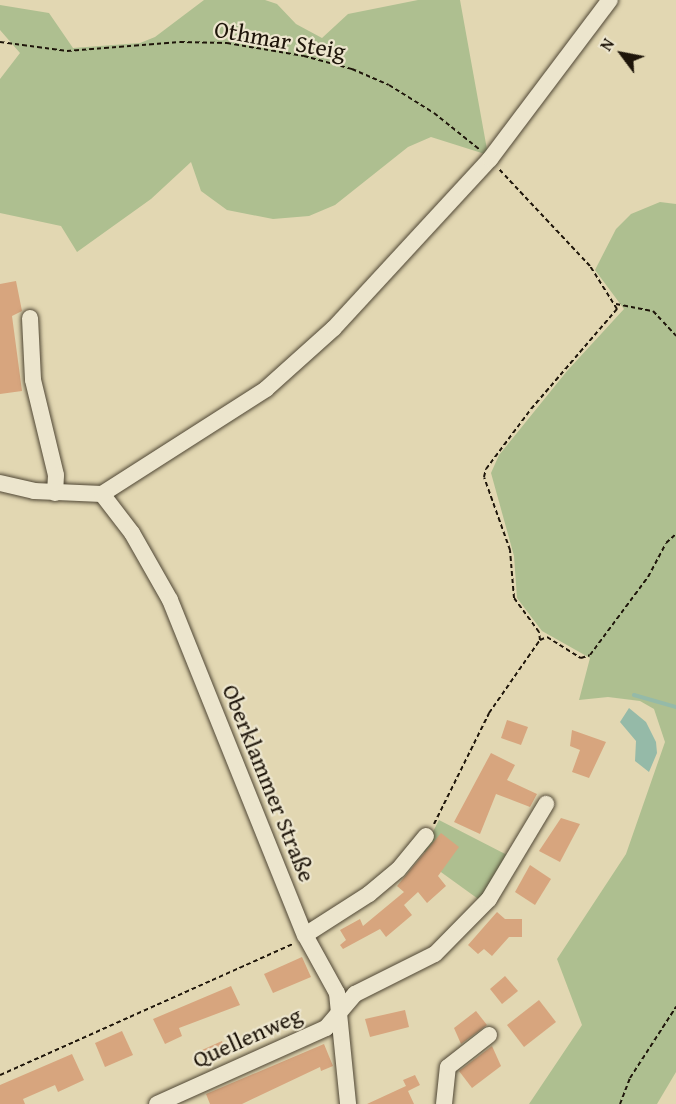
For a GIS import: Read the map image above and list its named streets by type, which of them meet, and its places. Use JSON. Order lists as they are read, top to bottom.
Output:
{
  "streets": {
    "street": ["Oberklammer Straße", "Quellenweg"],
    "path": ["Othmar Steig"]
  },
  "crossings": [
    ["Oberklammer Straße", "Quellenweg"]
  ],
  "north": "top left"
}
